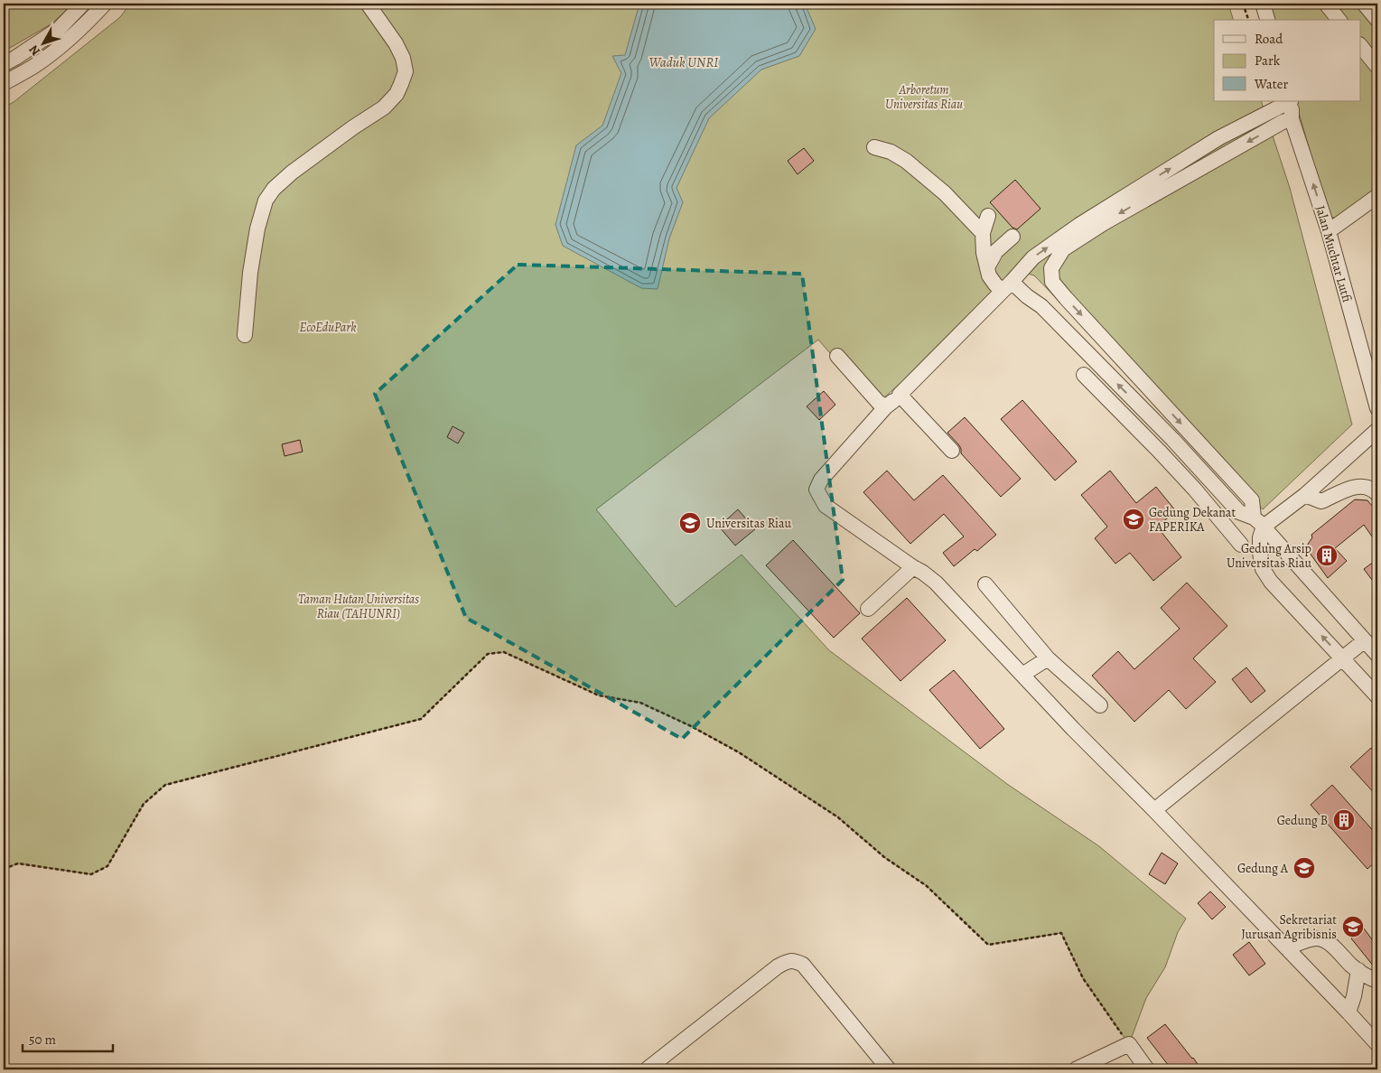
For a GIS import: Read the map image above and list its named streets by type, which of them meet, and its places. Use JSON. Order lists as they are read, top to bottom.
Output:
{
  "streets": {
    "street": ["Jalan Muchtar Lutfi"]
  },
  "one_way": ["Jalan Muchtar Lutfi"],
  "water": ["Waduk UNRI"],
  "parks": ["Arboretum Universitas Riau", "EcoEduPark", "Taman Hutan Universitas Riau (TAHUNRI)"],
  "places": {
    "school or university": [
      "Gedung Dekanat FAPERIKA",
      "Universitas Riau",
      "Gedung A",
      "Sekretariat Jurusan Agribisnis"
    ],
    "building": ["Gedung Arsip Universitas Riau", "Gedung B"]
  },
  "legend": ["Road", "Park", "Water"],
  "scale_bar": "50 m",
  "north": "bottom left"
}
